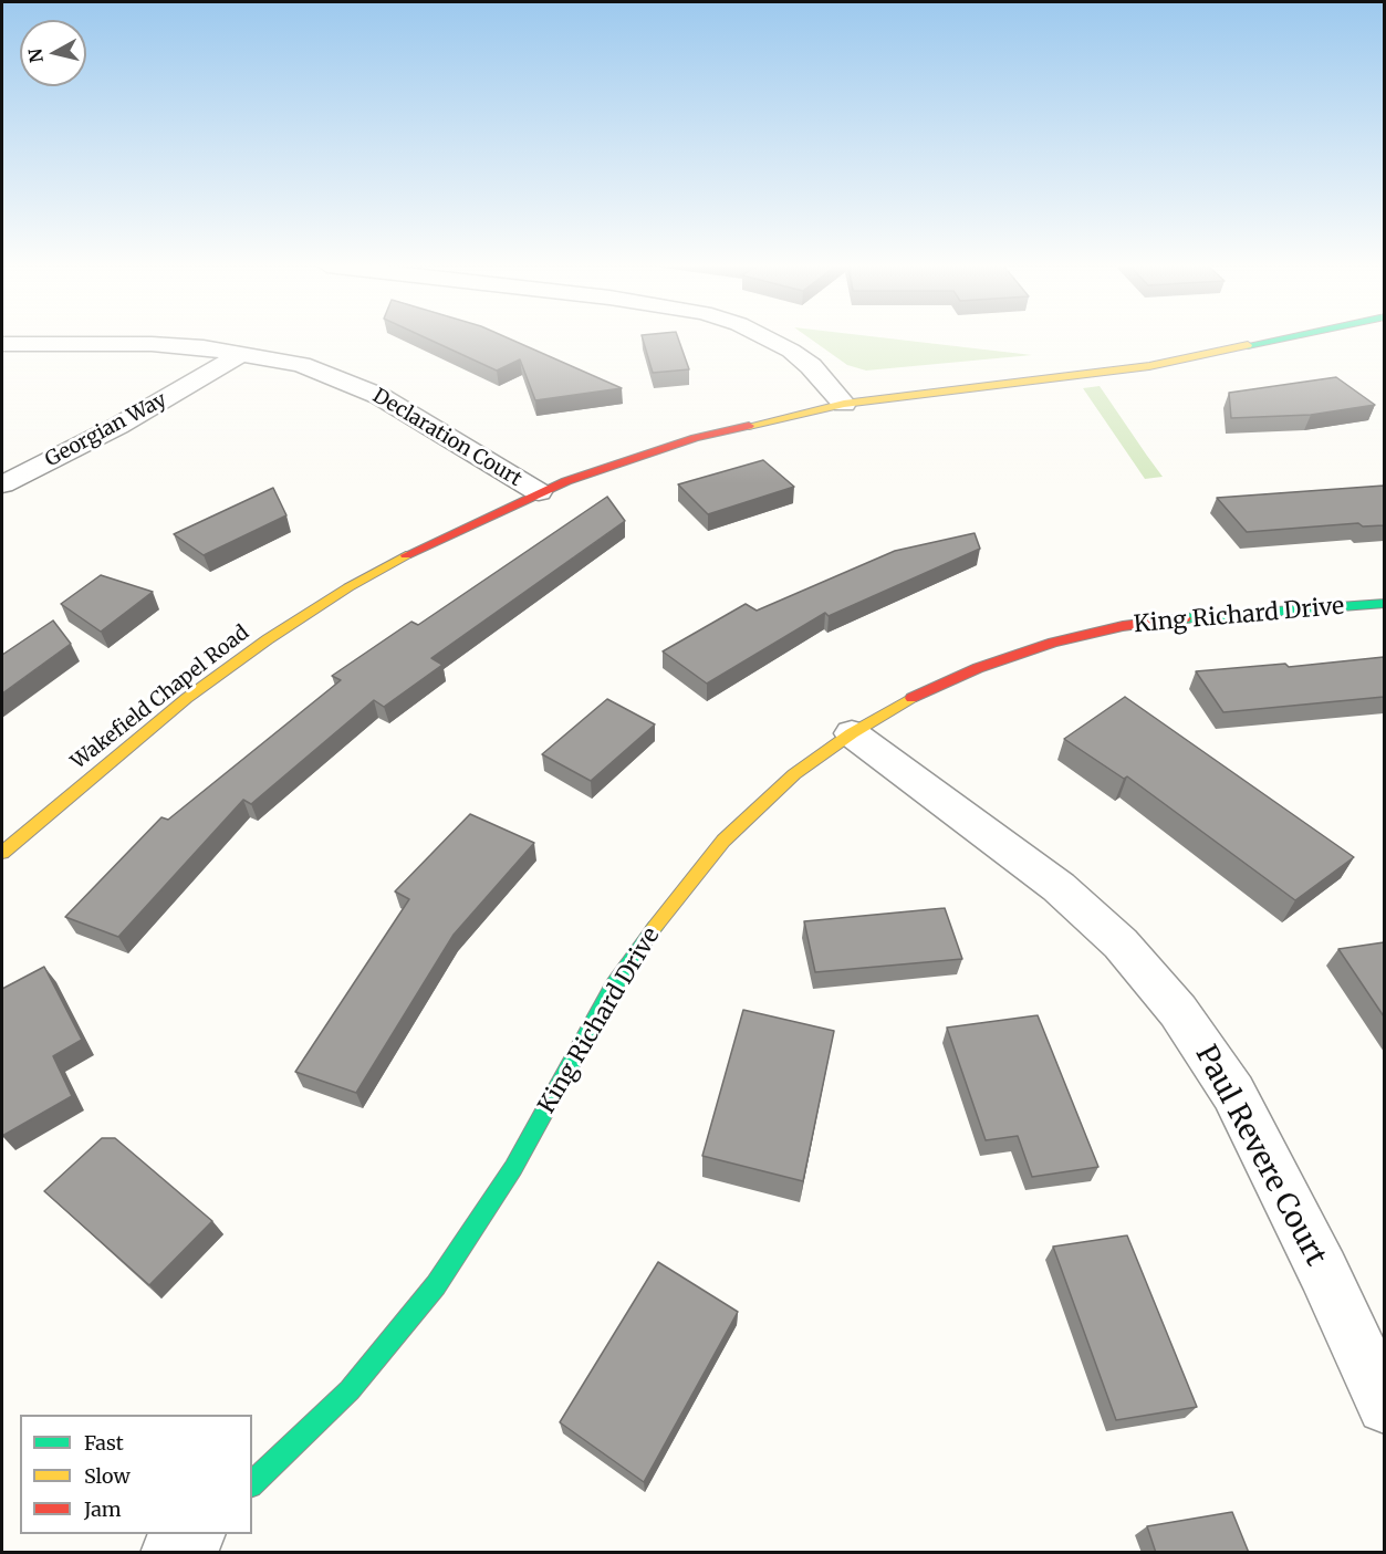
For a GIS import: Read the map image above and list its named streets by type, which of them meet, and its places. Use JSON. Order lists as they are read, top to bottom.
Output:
{
  "streets": {
    "main road": ["King Richard Drive", "Wakefield Chapel Road"],
    "street": ["Georgian Way", "Declaration Court", "Paul Revere Court"]
  },
  "crossings": [
    ["Georgian Way", "Declaration Court"],
    ["Declaration Court", "Wakefield Chapel Road"],
    ["King Richard Drive", "Paul Revere Court"]
  ],
  "legend": ["Fast", "Slow", "Jam"],
  "north": "left"
}
